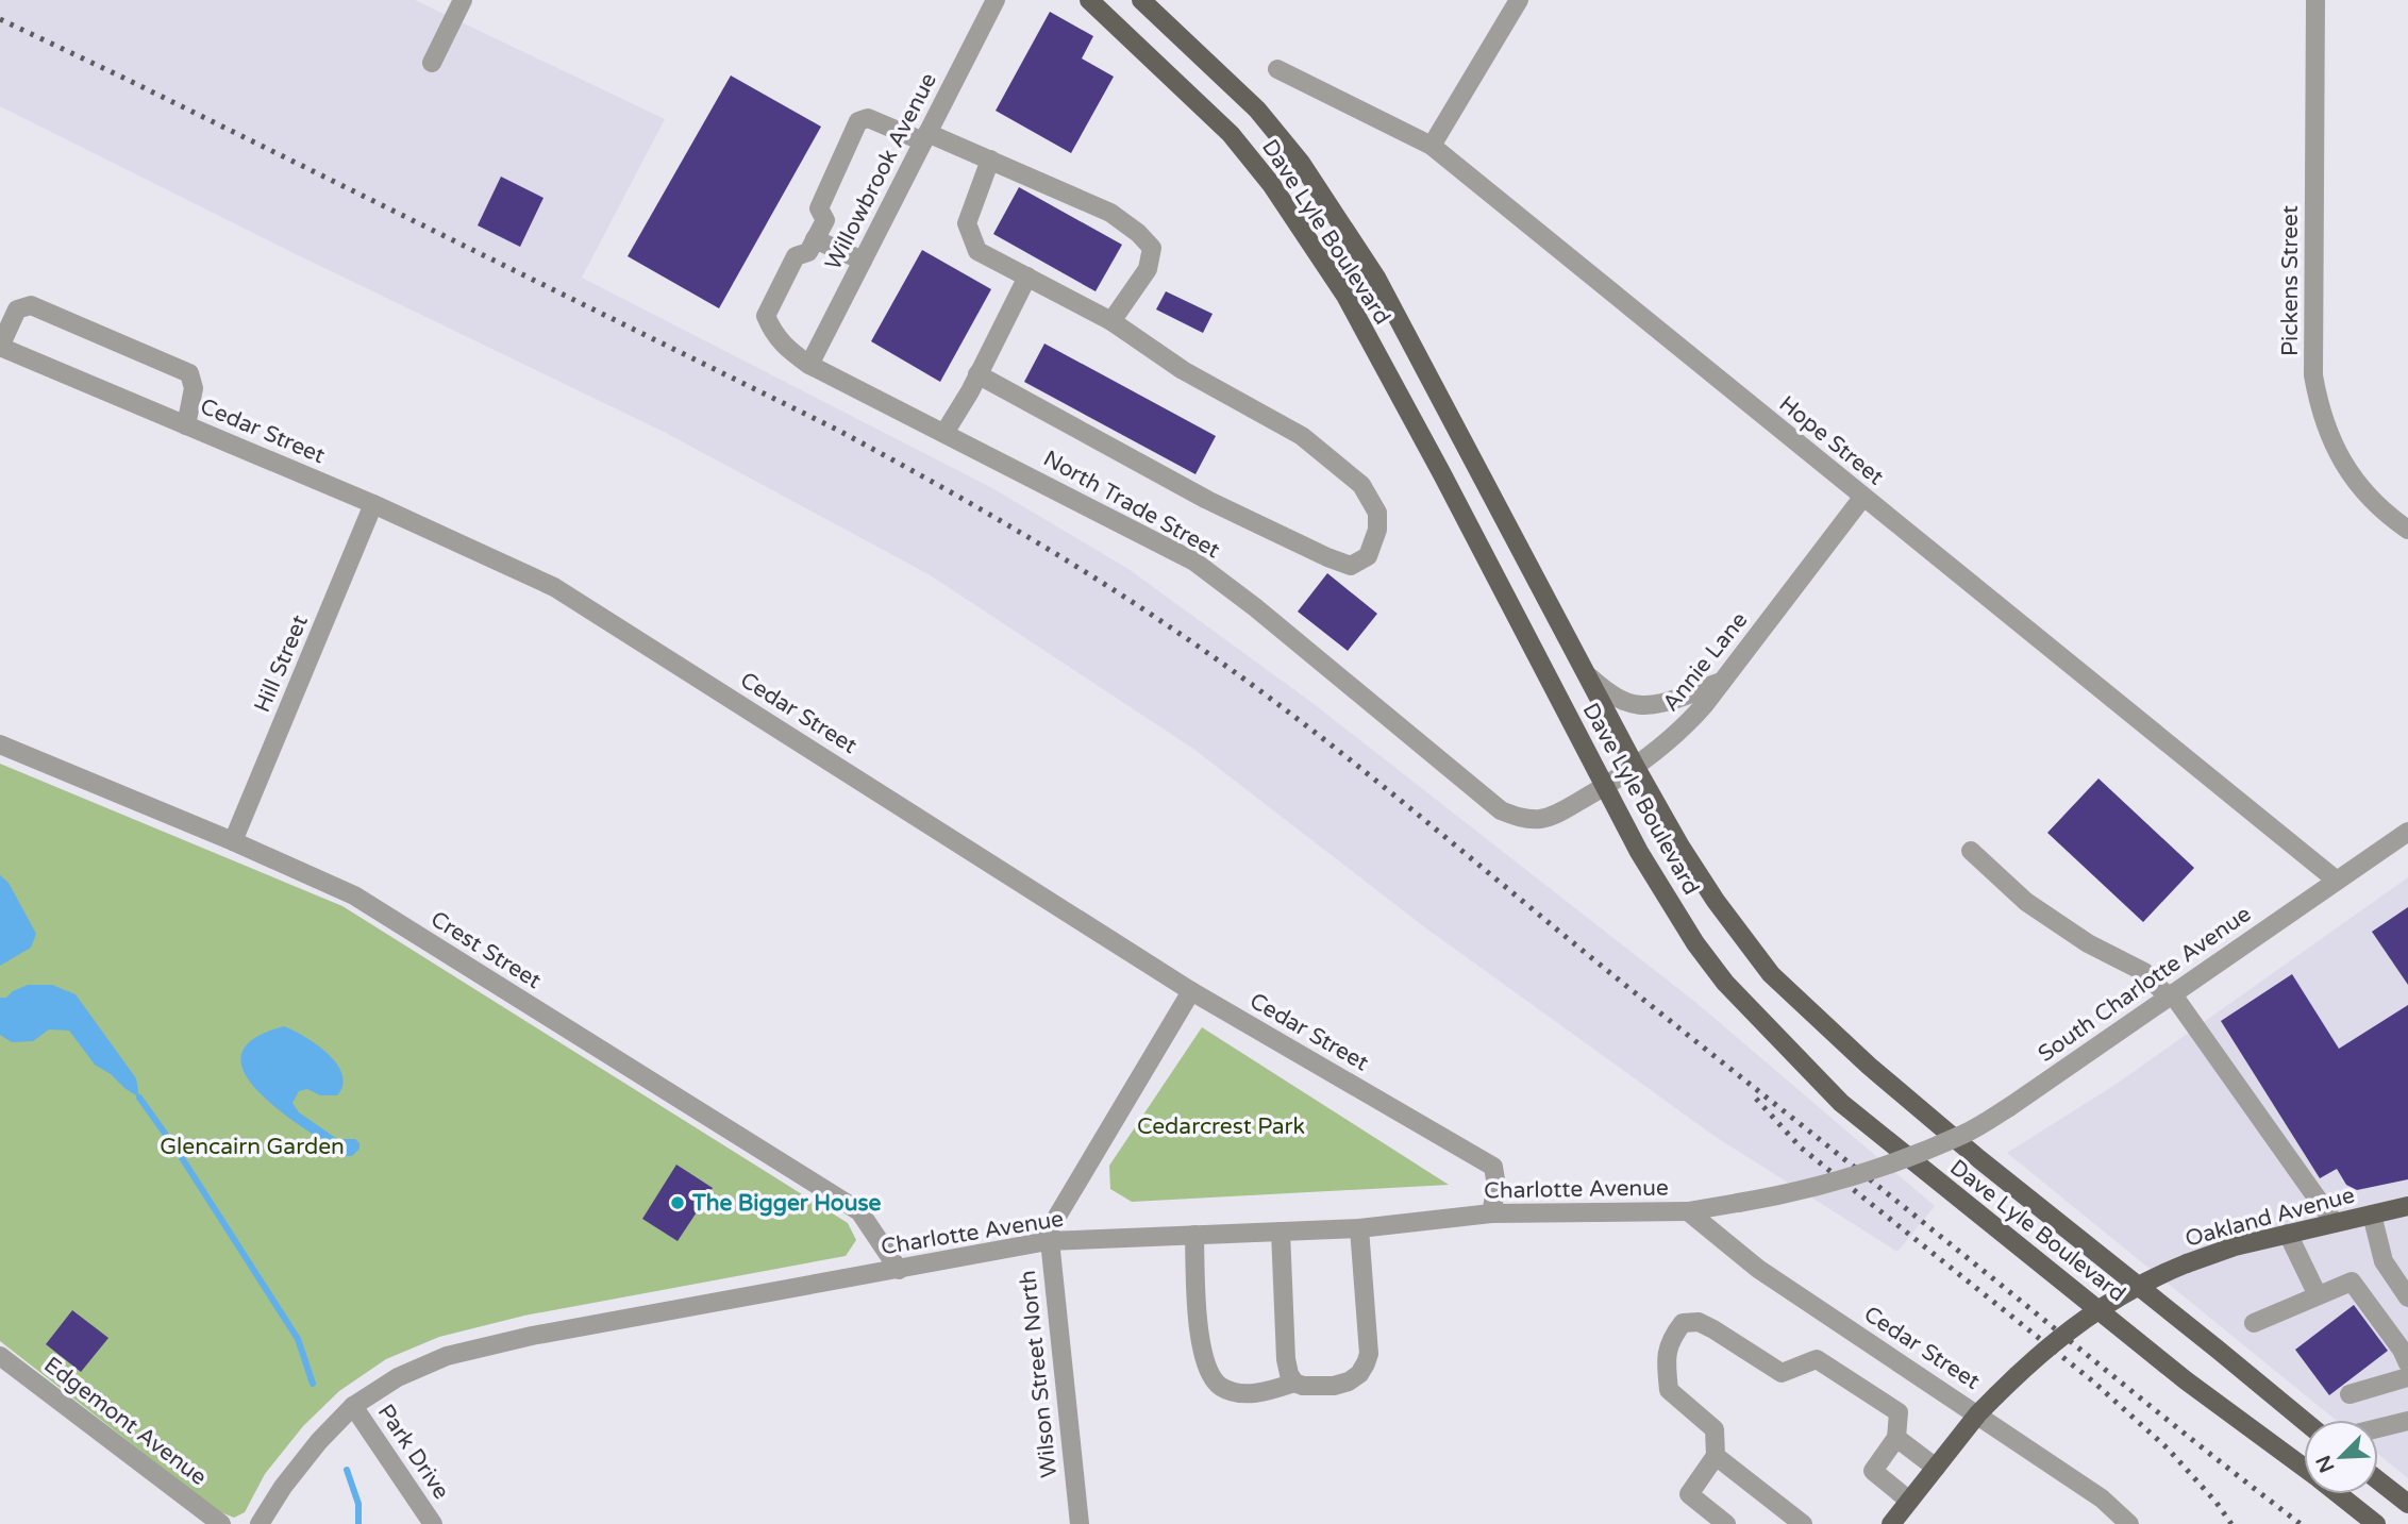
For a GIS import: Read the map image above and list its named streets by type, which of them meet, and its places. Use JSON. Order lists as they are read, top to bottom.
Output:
{
  "streets": {
    "main road": ["Dave Lyle Boulevard", "Oakland Avenue"],
    "street": [
      "Willowbrook Avenue",
      "Pickens Street",
      "Cedar Street",
      "Hope Street",
      "North Trade Street",
      "Annie Lane",
      "Hill Street",
      "Crest Street",
      "South Charlotte Avenue",
      "Charlotte Avenue",
      "Wilson Street North",
      "Edgemont Avenue",
      "Park Drive"
    ]
  },
  "crossings": [
    ["Willowbrook Avenue", "North Trade Street"],
    ["Dave Lyle Boulevard", "Annie Lane"],
    ["Cedar Street", "Hill Street"],
    ["Cedar Street", "Charlotte Avenue"],
    ["Cedar Street", "Oakland Avenue"],
    ["Cedar Street", "Wilson Street North"],
    ["Hope Street", "Annie Lane"],
    ["Hope Street", "South Charlotte Avenue"],
    ["North Trade Street", "Annie Lane"],
    ["Hill Street", "Crest Street"],
    ["Crest Street", "Charlotte Avenue"],
    ["South Charlotte Avenue", "Charlotte Avenue"],
    ["Charlotte Avenue", "Wilson Street North"],
    ["Charlotte Avenue", "Park Drive"]
  ],
  "parks": ["Cedarcrest Park", "Glencairn Garden"],
  "places": ["The Bigger House"],
  "north": "bottom left"
}
